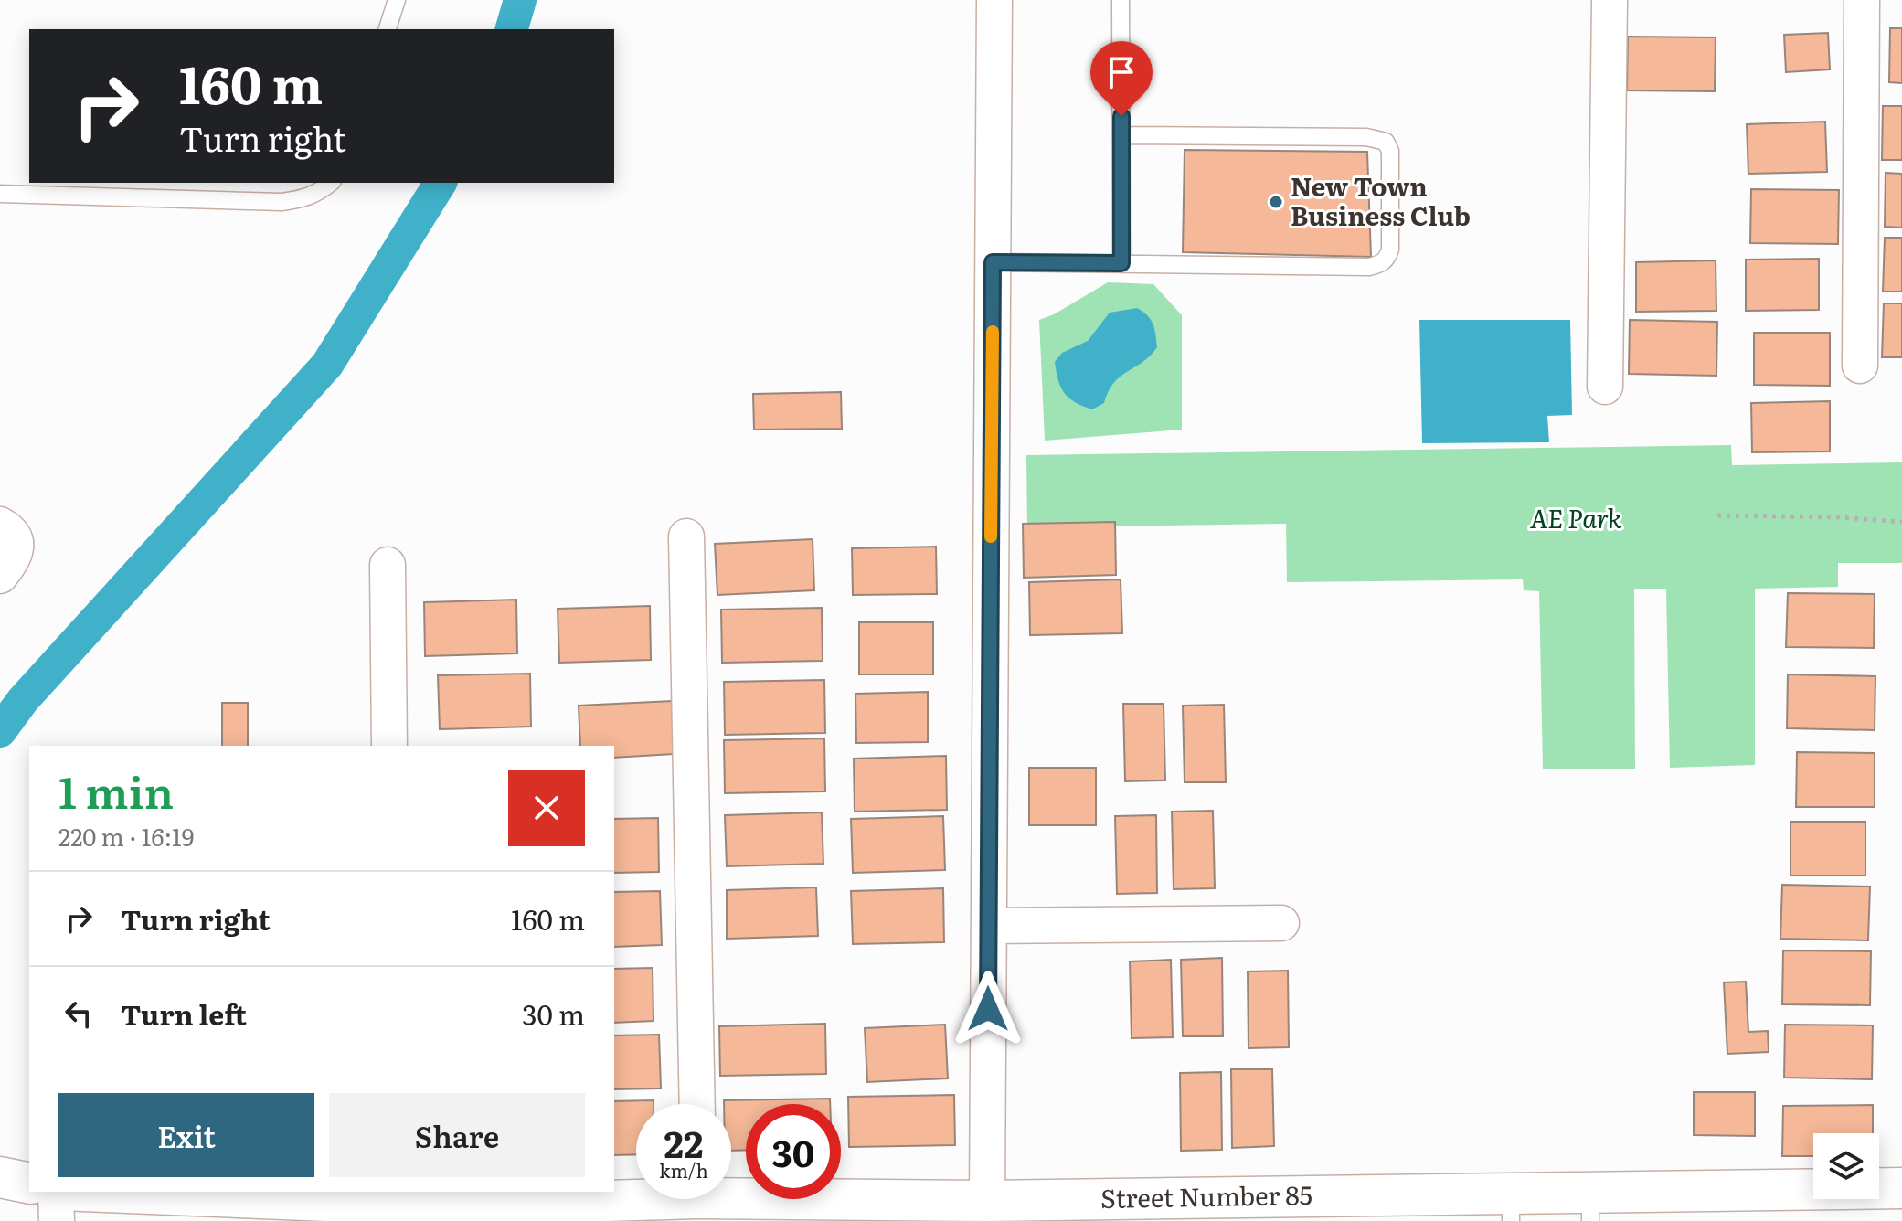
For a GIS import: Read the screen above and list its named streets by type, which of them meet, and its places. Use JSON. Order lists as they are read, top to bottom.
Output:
{
  "streets": {
    "street": ["Street Number 85"]
  },
  "parks": ["AE Park"],
  "places": ["New Town Business Club"],
  "page": {
    "turn": ["160 m", "Turn right"],
    "heading": ["1 min", "220 m · 16:19"],
    "list": [
      {
        "name": "Turn right",
        "value": "160 m"
      },
      {
        "name": "Turn left",
        "value": "30 m"
      }
    ],
    "buttons": ["Exit", "Share"],
    "speed": "22 km/h",
    "limit": "30"
  }
}
